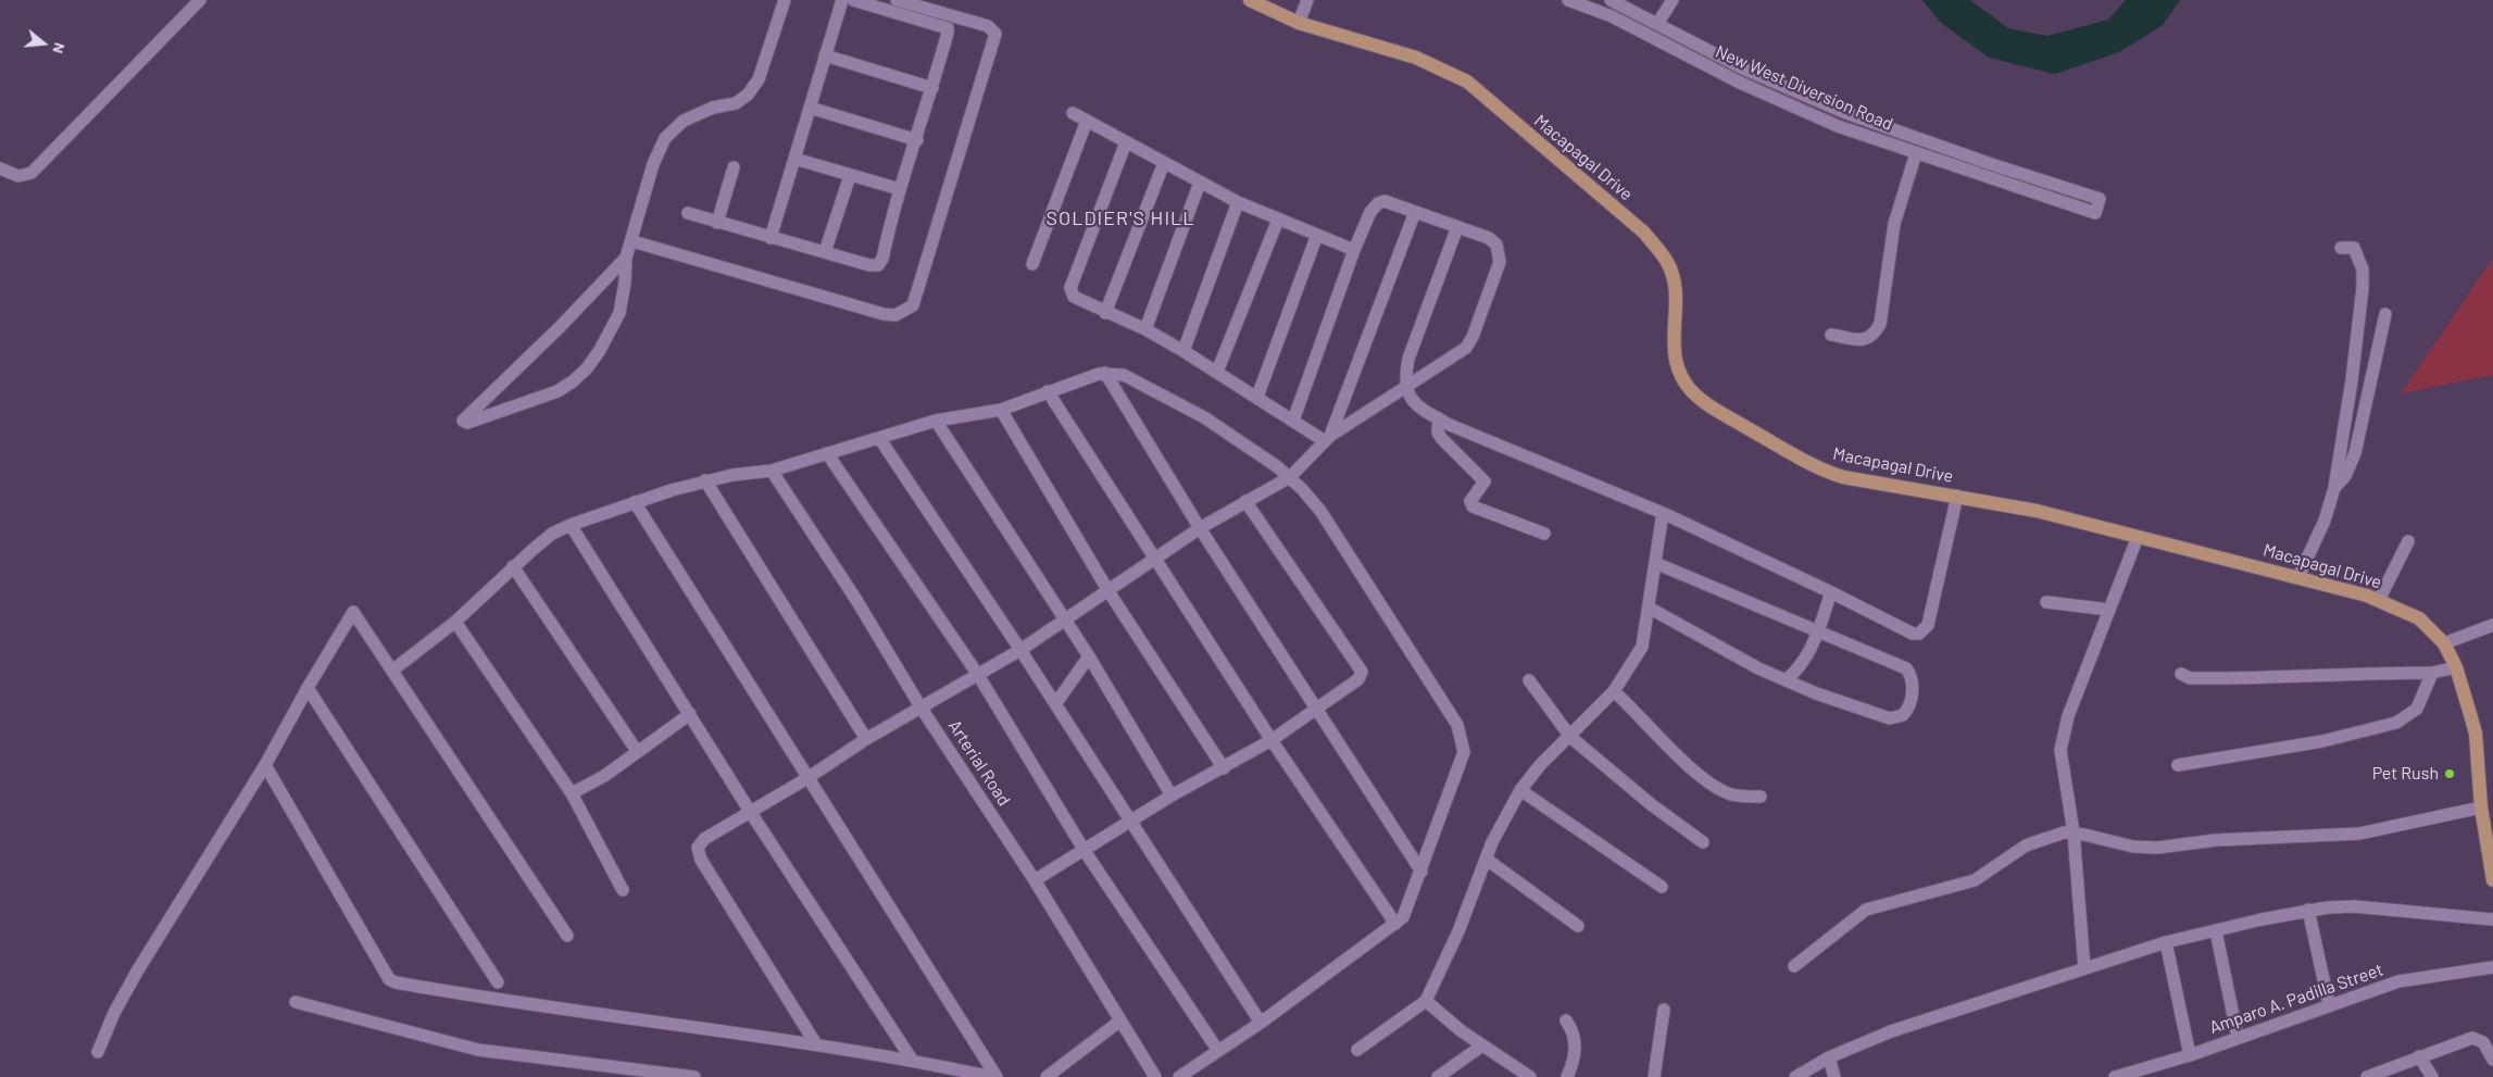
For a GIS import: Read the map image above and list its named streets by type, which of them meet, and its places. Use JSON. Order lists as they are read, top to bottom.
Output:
{
  "streets": {
    "main road": ["Macapagal Drive"],
    "street": ["New West Diversion Road", "Arterial Road", "Amparo A. Padilla Street"]
  },
  "districts": ["SOLDIER'S HILL"],
  "places": ["Pet Rush"],
  "north": "right"
}
